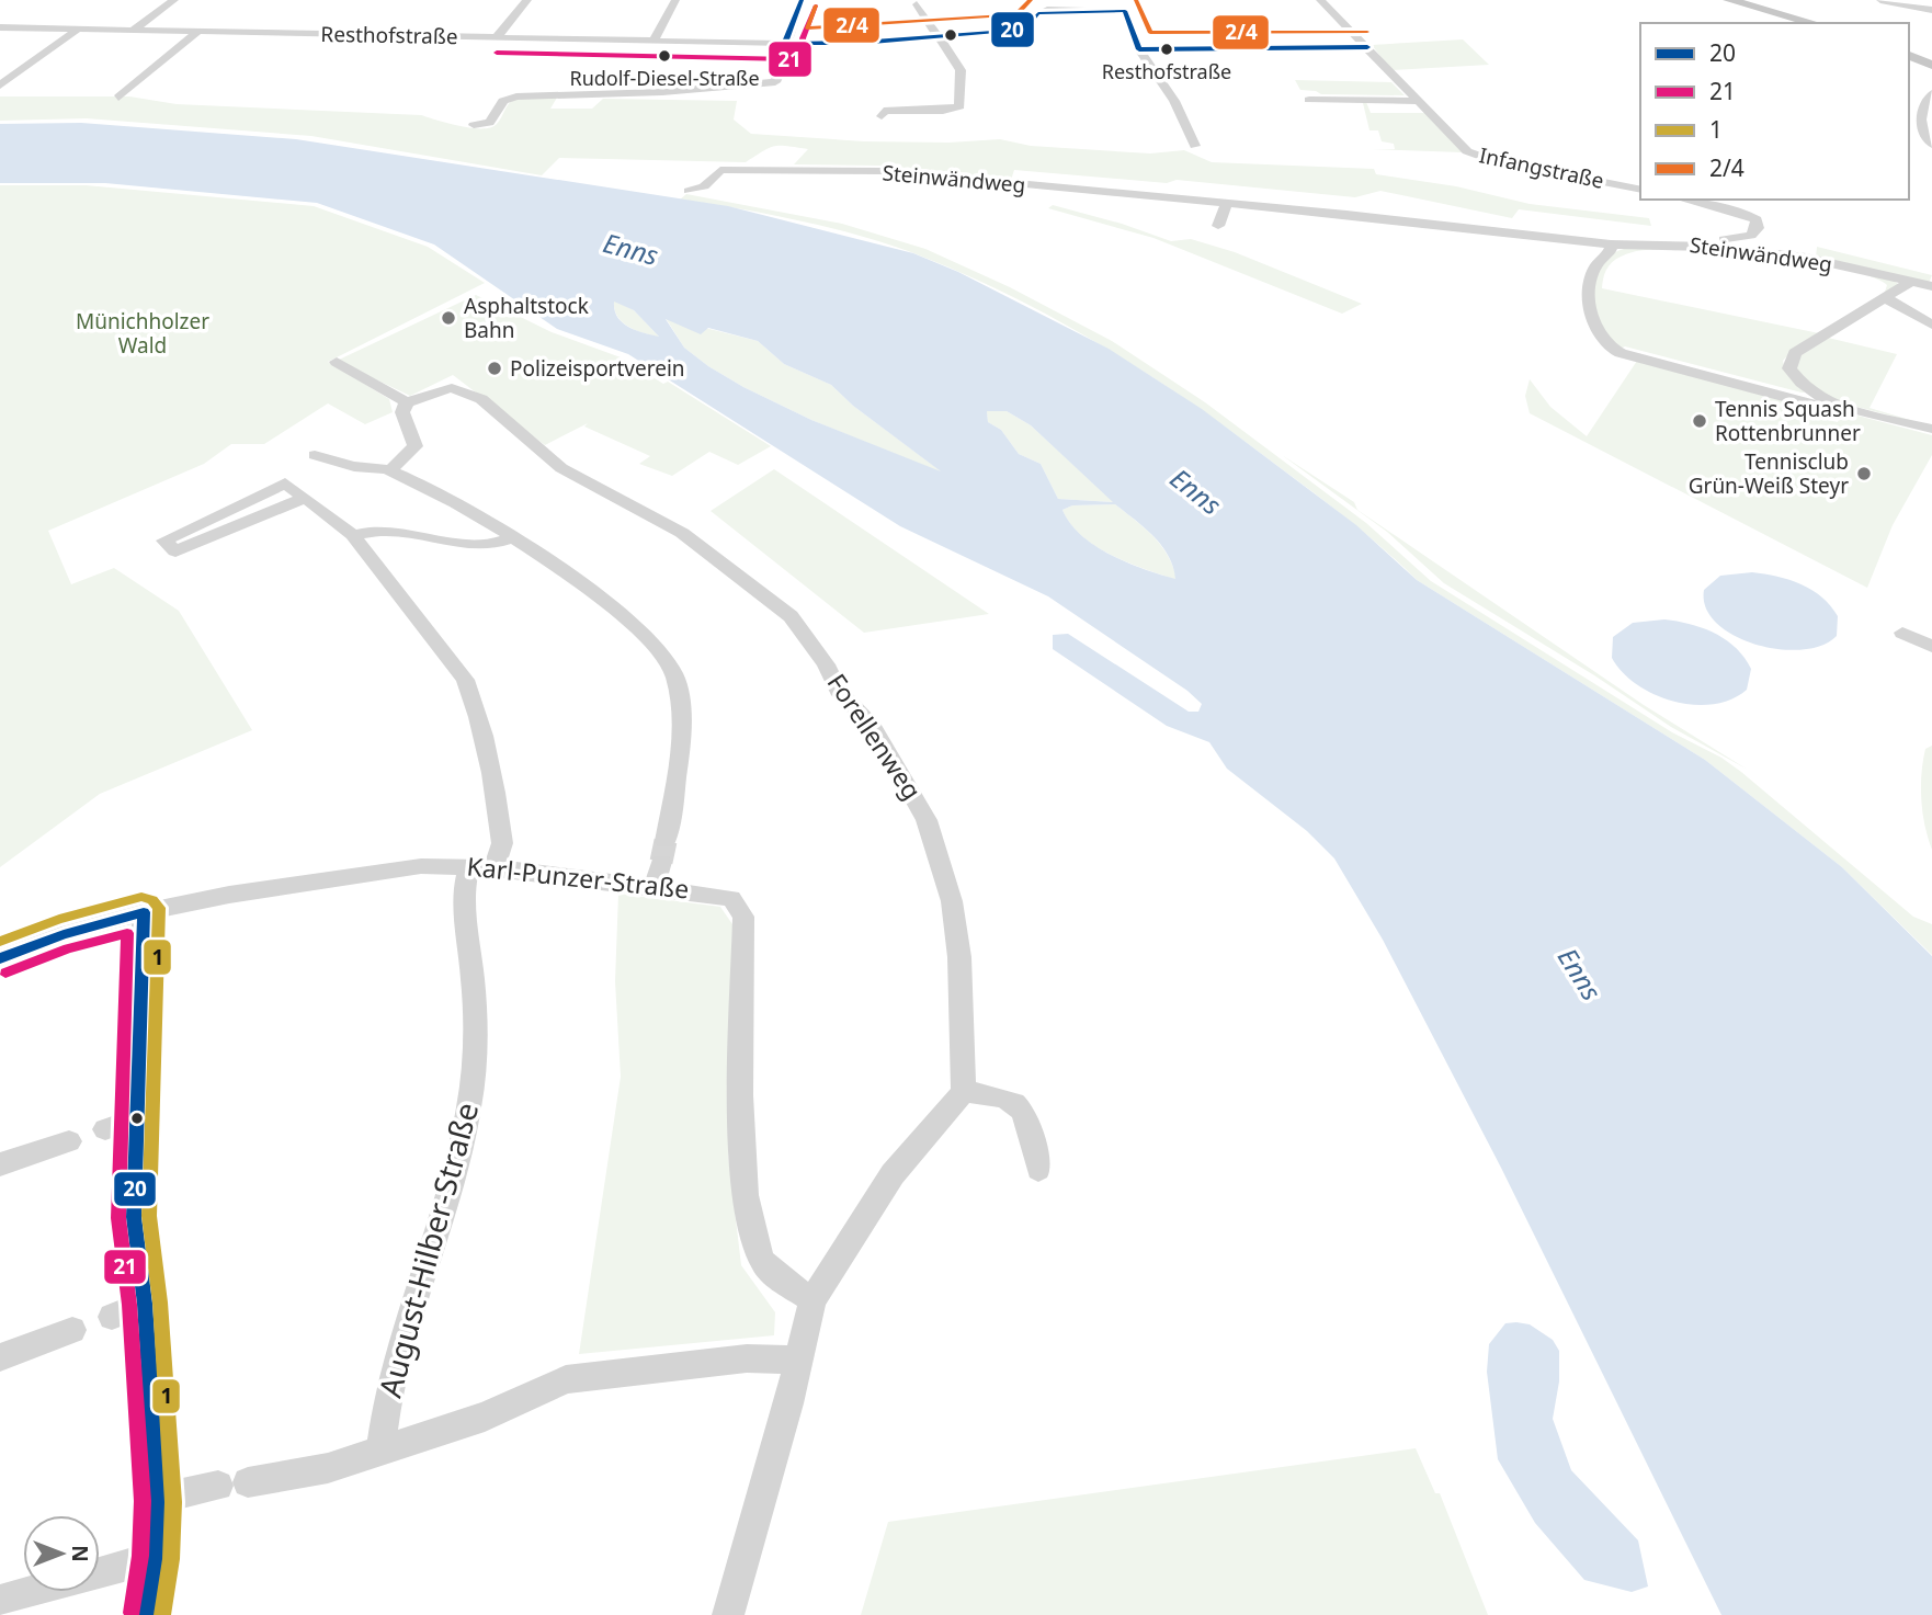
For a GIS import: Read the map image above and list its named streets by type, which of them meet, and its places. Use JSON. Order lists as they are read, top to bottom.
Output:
{
  "streets": {
    "street": [
      "Resthofstraße",
      "Infangstraße",
      "Steinwändweg",
      "Forellenweg",
      "Karl-Punzer-Straße",
      "August-Hilber-Straße"
    ]
  },
  "crossings": [
    ["Karl-Punzer-Straße", "August-Hilber-Straße"]
  ],
  "water": ["Enns"],
  "parks": ["Münichholzer Wald"],
  "places": [
    "Resthofstraße",
    "Rudolf-Diesel-Straße",
    "Asphaltstock Bahn",
    "Polizeisportverein",
    "Tennis Squash Rottenbrunner",
    "Tennisclub Grün-Weiß Steyr"
  ],
  "lines": [
    "transit line 20",
    "transit line 2/4",
    "transit line 21",
    "transit line 1"
  ],
  "legend": [
    "20",
    "21",
    "1",
    "2/4"
  ],
  "north": "right"
}
